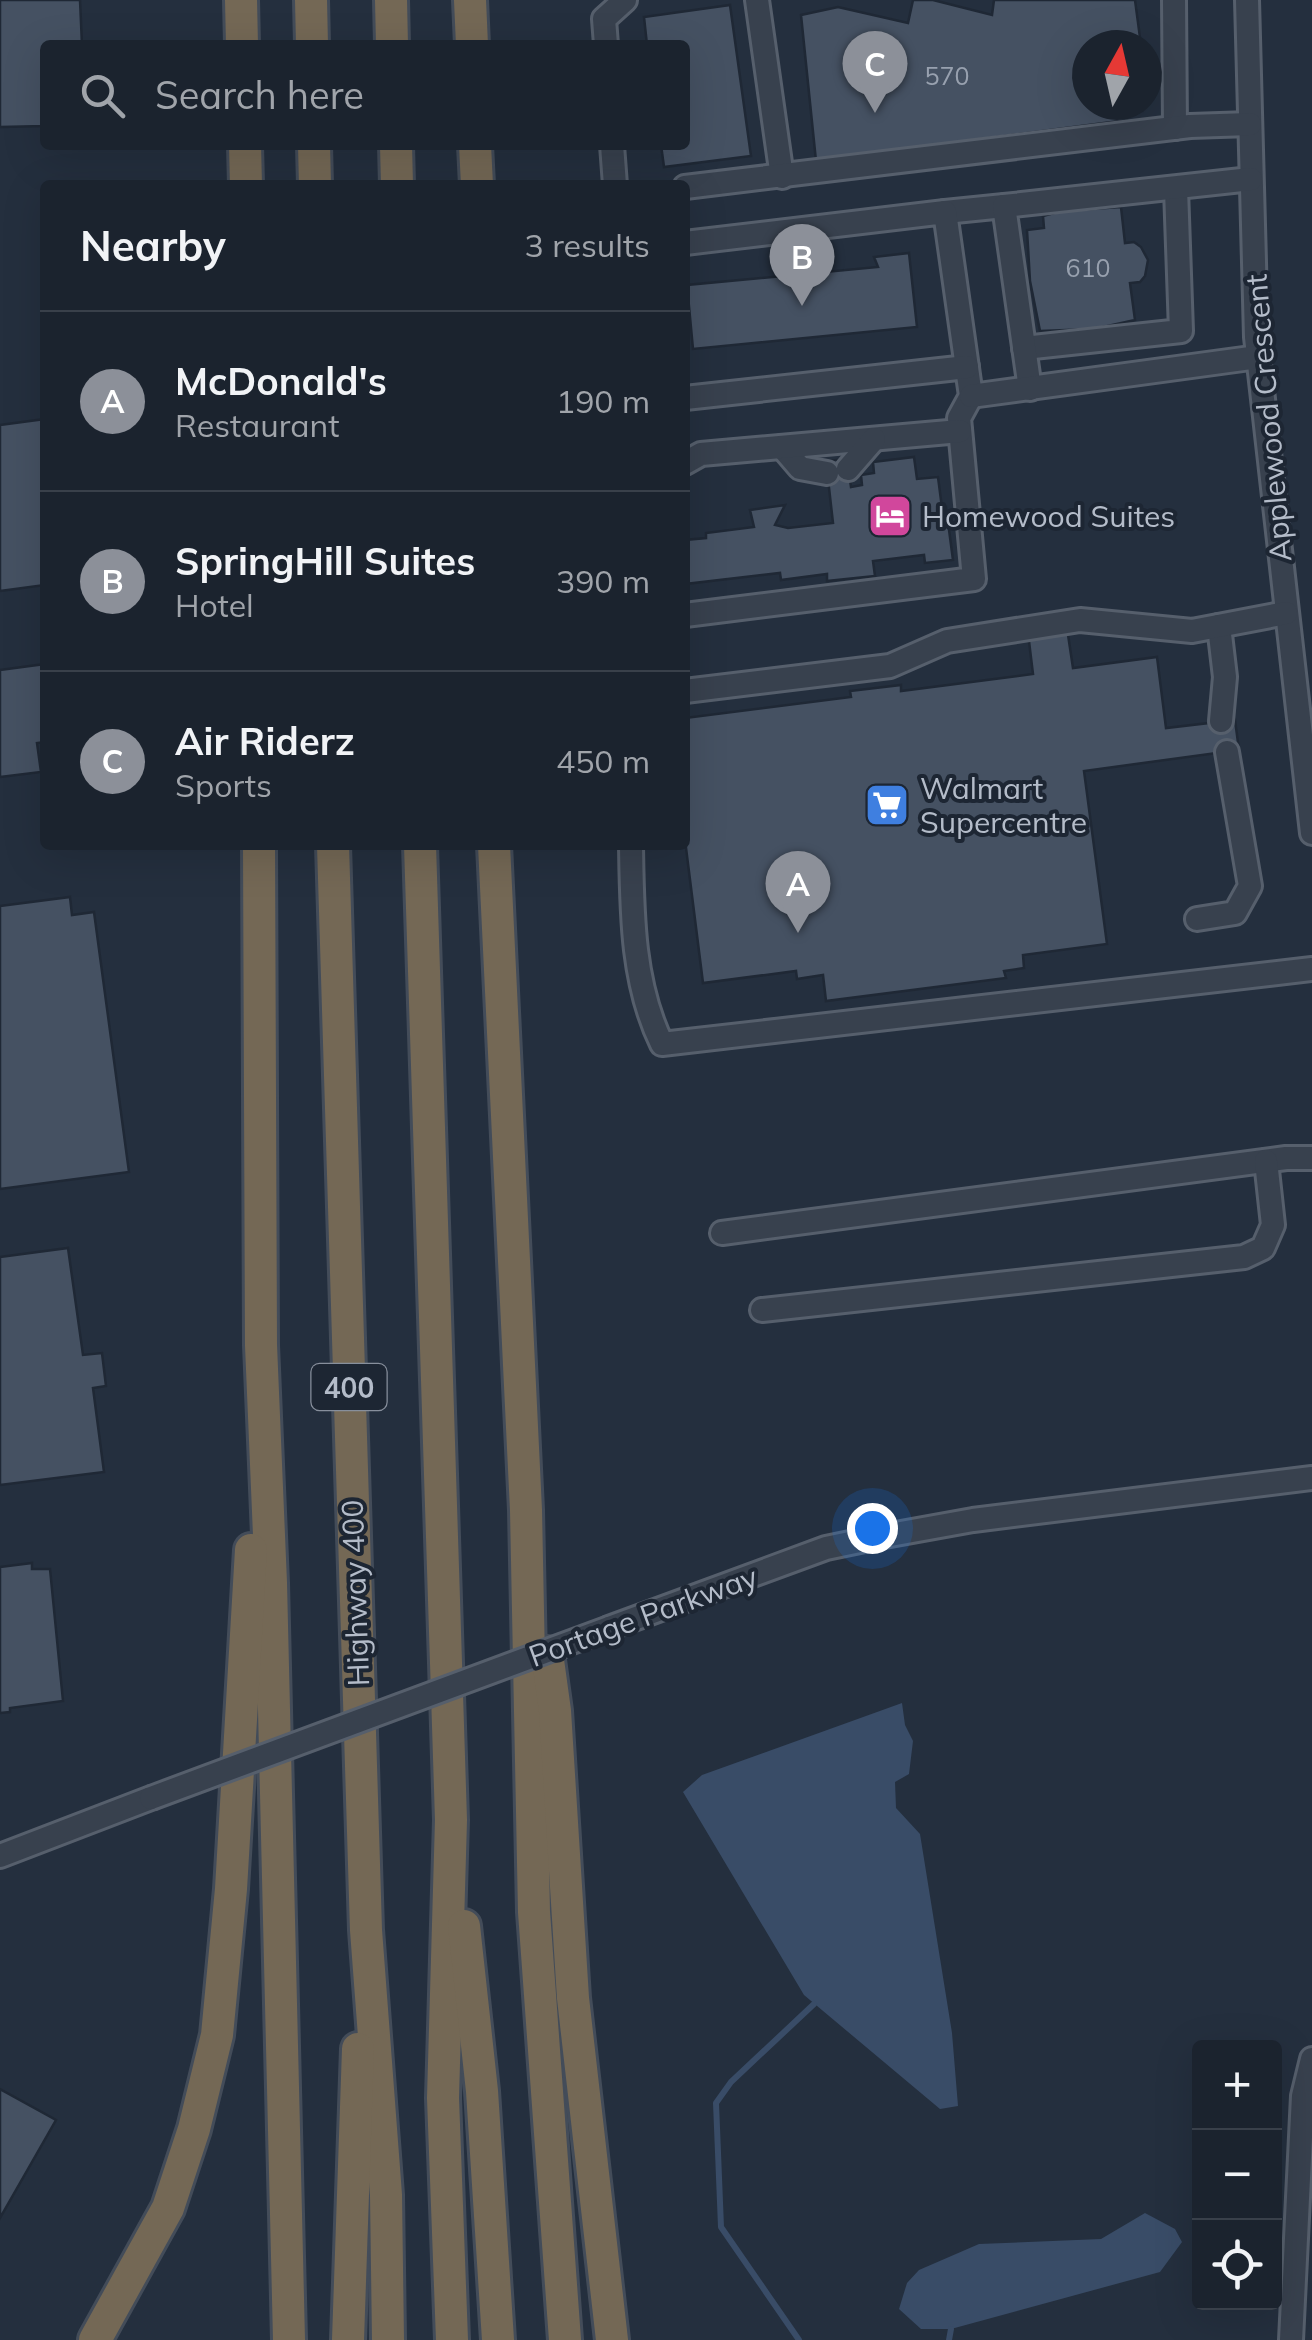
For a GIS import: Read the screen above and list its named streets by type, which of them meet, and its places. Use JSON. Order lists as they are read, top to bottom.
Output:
{
  "streets": {
    "highway": ["400", "Highway 400"],
    "street": ["Applewood Crescent", "Portage Parkway"]
  },
  "places": {
    "hotel": ["Homewood Suites"],
    "supermarket": ["Walmart Supercentre"]
  },
  "house_numbers": ["570", "610"],
  "north": "top",
  "page": {
    "pins": ["C", "B", "A"],
    "search": "Search here",
    "heading": ["Nearby", "3 results"],
    "list": [
      {
        "mark": "A",
        "name": "McDonald's",
        "note": "Restaurant",
        "value": "190 m"
      },
      {
        "mark": "B",
        "name": "SpringHill Suites",
        "note": "Hotel",
        "value": "390 m"
      },
      {
        "mark": "C",
        "name": "Air Riderz",
        "note": "Sports",
        "value": "450 m"
      }
    ],
    "map_buttons": ["+", "−"]
  }
}
